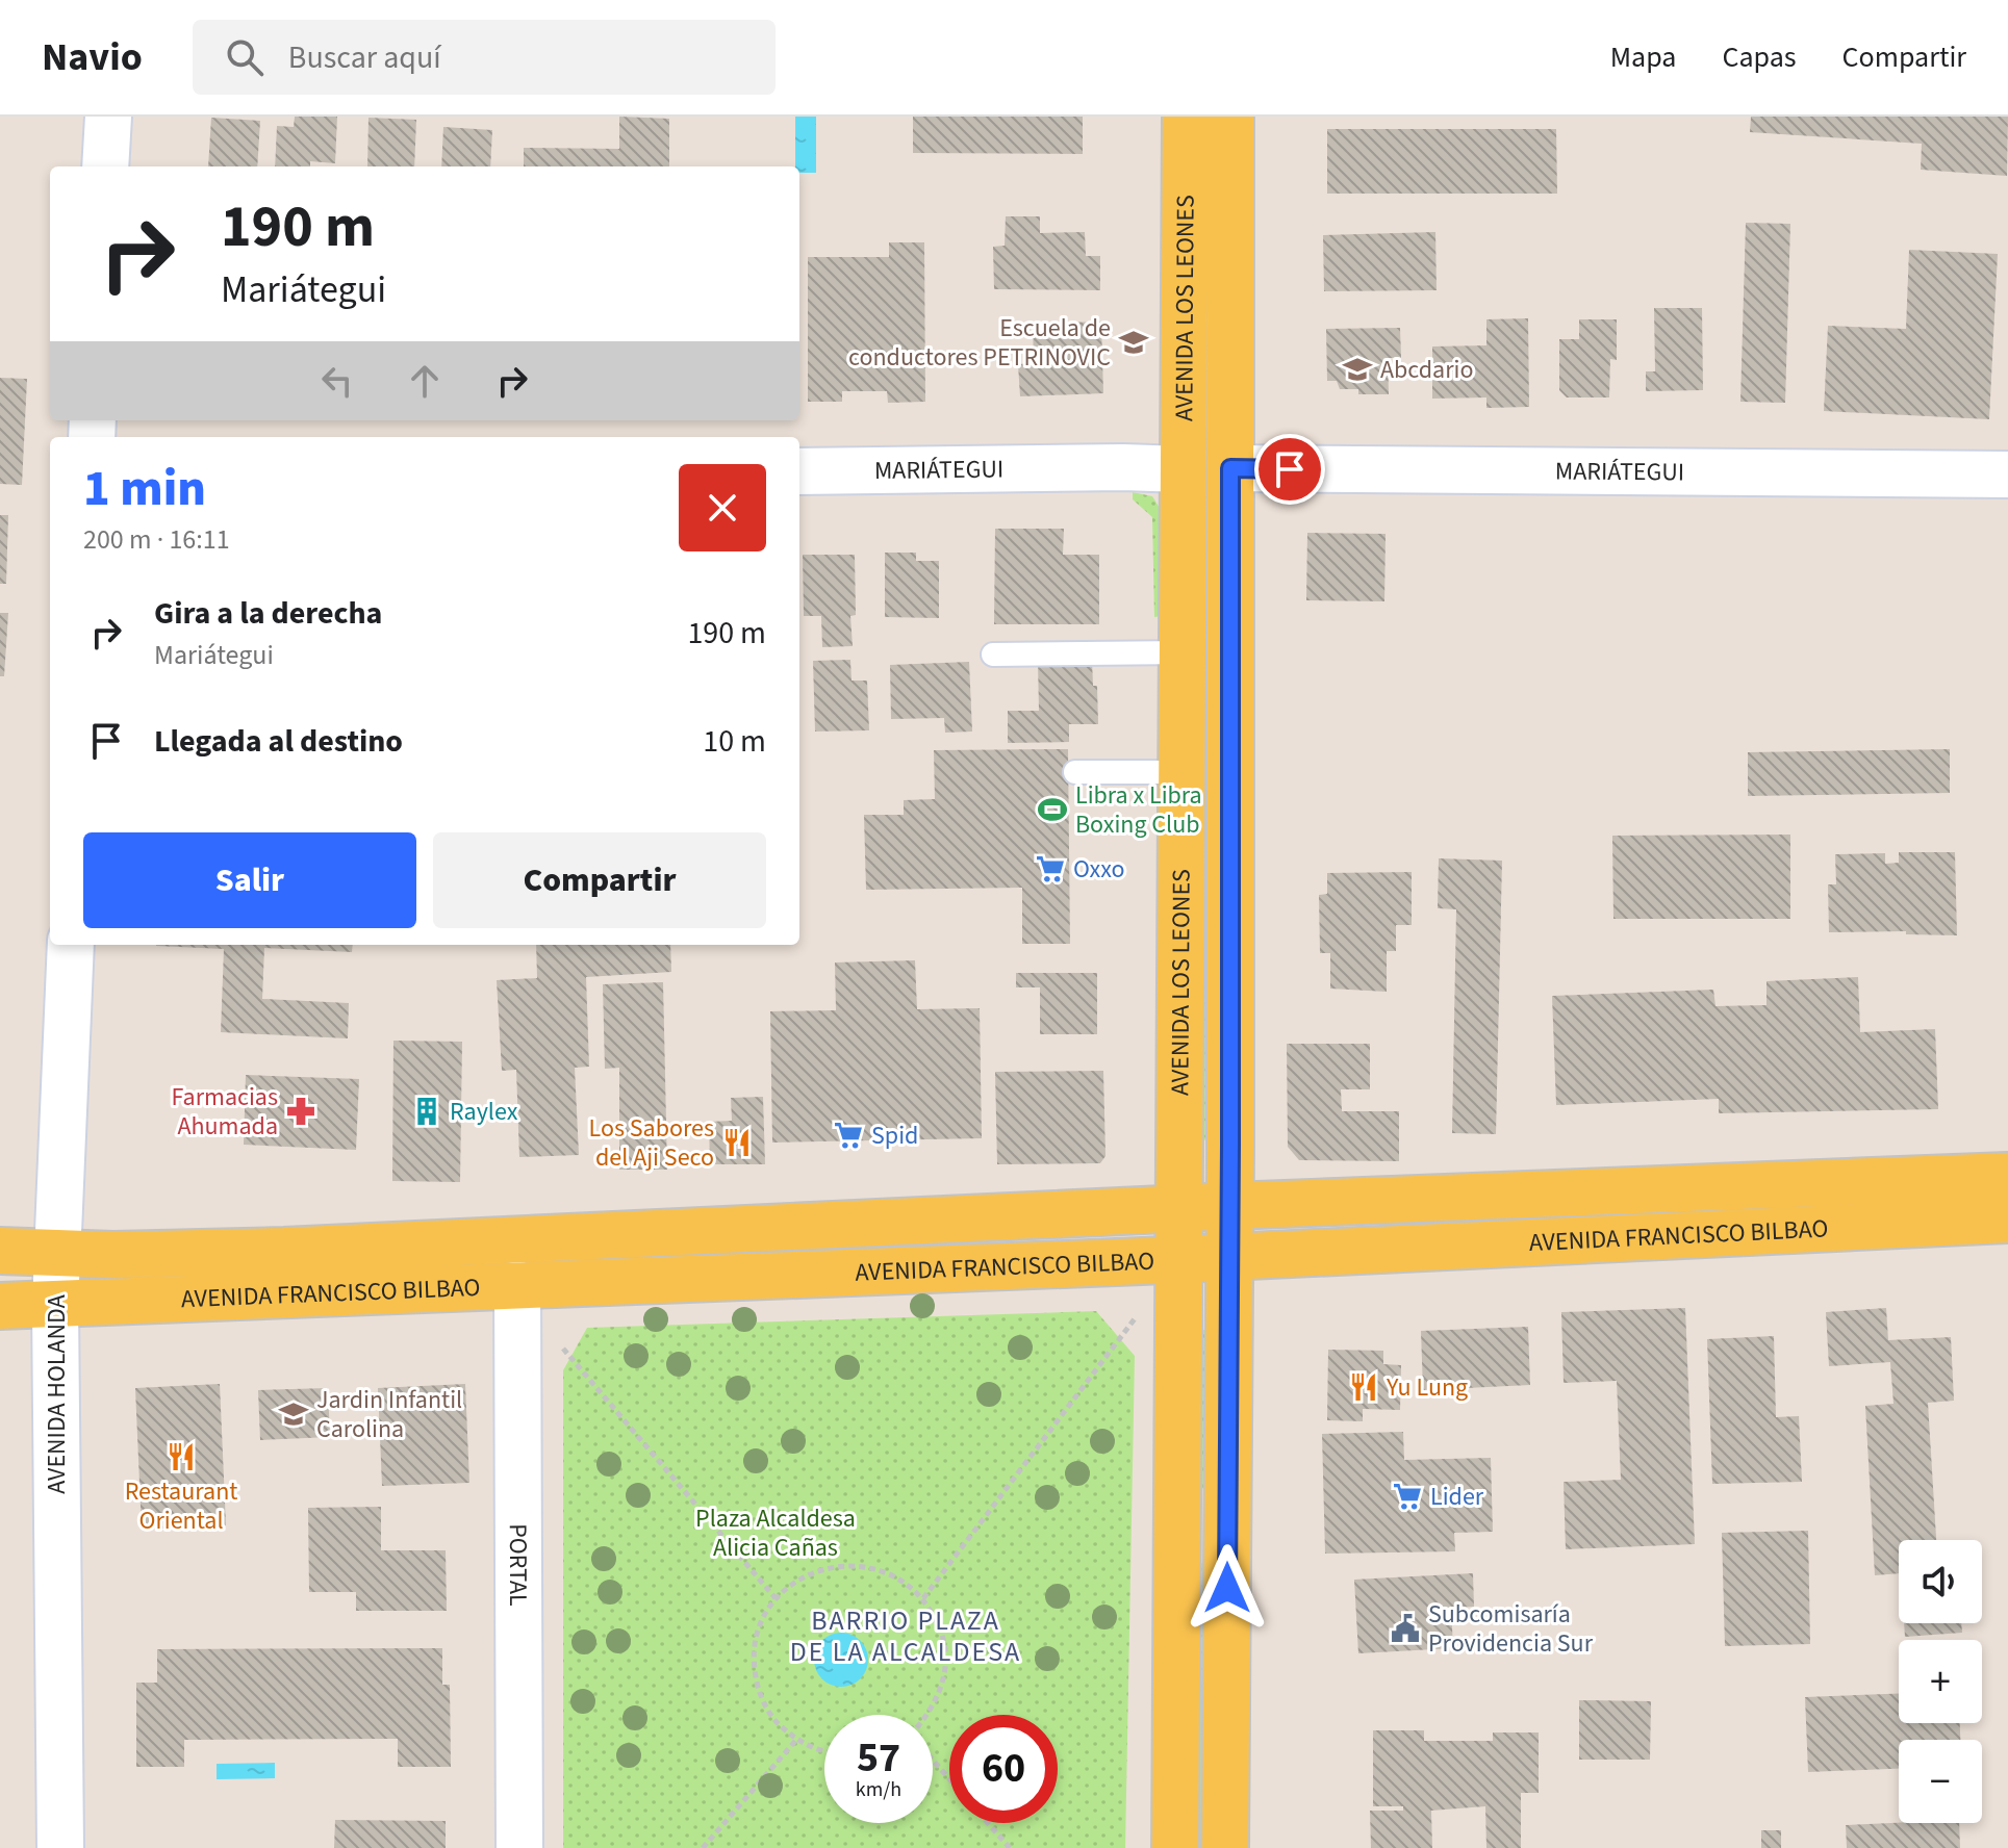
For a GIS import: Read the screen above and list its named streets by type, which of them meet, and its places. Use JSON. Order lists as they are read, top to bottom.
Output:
{
  "streets": {
    "main road": ["AVENIDA LOS LEONES", "AVENIDA FRANCISCO BILBAO"],
    "street": ["MARIÁTEGUI", "AVENIDA HOLANDA", "PORTAL"]
  },
  "crossings": [
    ["AVENIDA LOS LEONES", "MARIÁTEGUI"],
    ["AVENIDA LOS LEONES", "AVENIDA FRANCISCO BILBAO"],
    ["AVENIDA FRANCISCO BILBAO", "AVENIDA HOLANDA"],
    ["AVENIDA FRANCISCO BILBAO", "PORTAL"]
  ],
  "districts": ["BARRIO PLAZA DE LA ALCALDESA"],
  "parks": ["Plaza Alcaldesa Alicia Cañas"],
  "places": {
    "school or university": ["Escuela de conductores PETRINOVIC", "Abcdario", "Jardin Infantil Carolina"],
    "sports": ["Libra x Libra Boxing Club"],
    "supermarket": ["Oxxo", "Spid", "Lider"],
    "pharmacy": ["Farmacias Ahumada"],
    "building": ["Raylex"],
    "restaurant": ["Los Sabores del Aji Seco", "Yu Lung", "Restaurant Oriental"],
    "public building": ["Subcomisaría Providencia Sur"]
  },
  "page": {
    "header": "Navio",
    "search": "Buscar aquí",
    "nav": ["Mapa", "Capas", "Compartir"],
    "turn": ["190 m", "Mariátegui"],
    "heading": ["1 min", "200 m · 16:11"],
    "list": [
      {
        "name": "Gira a la derecha",
        "note": "Mariátegui",
        "value": "190 m"
      },
      {
        "name": "Llegada al destino",
        "value": "10 m"
      }
    ],
    "buttons": ["Salir", "Compartir"],
    "map_buttons": ["+", "−"],
    "speed": "57 km/h",
    "limit": "60"
  }
}
